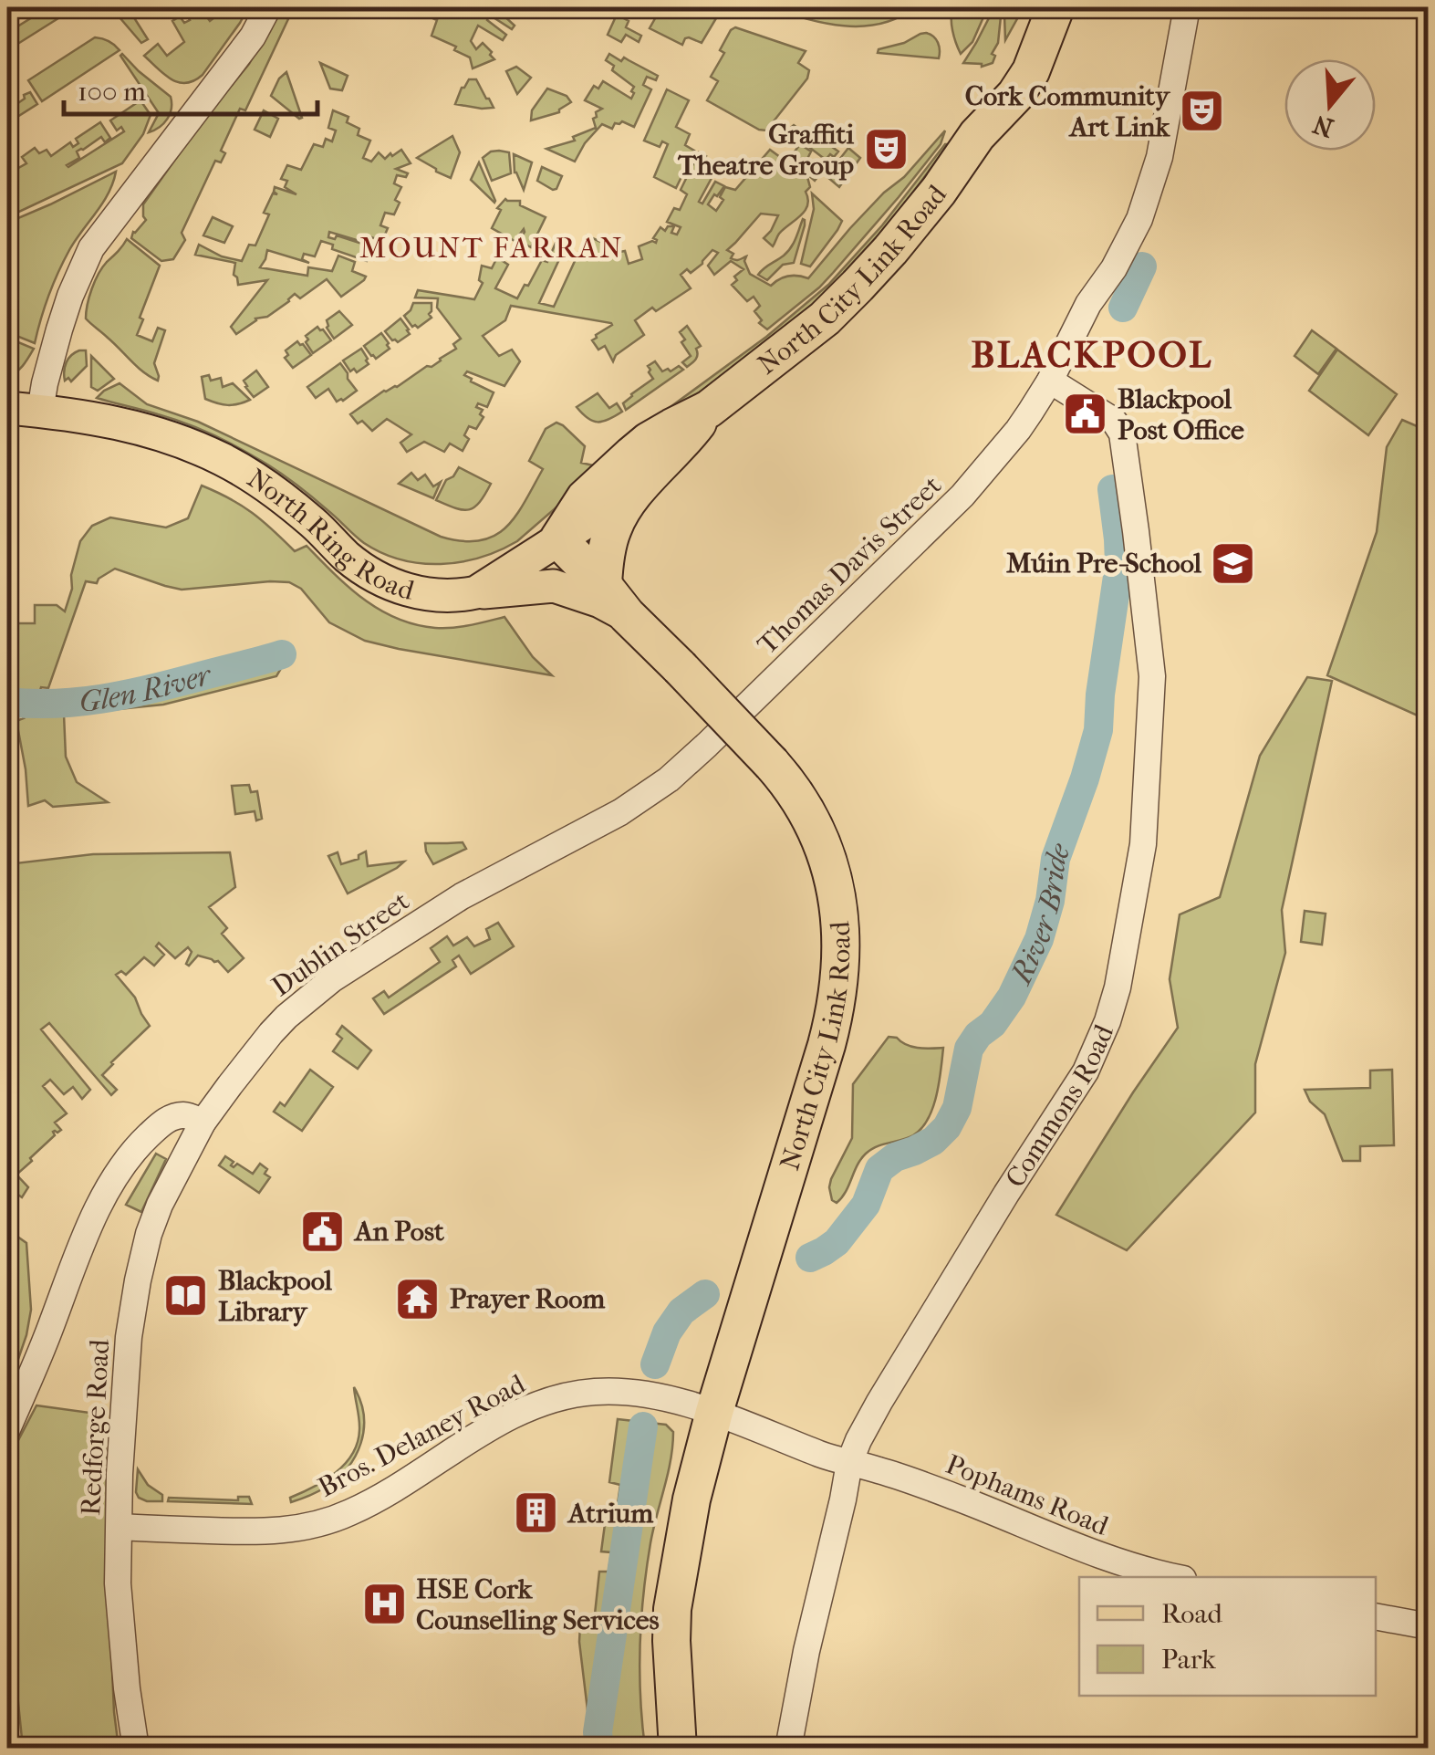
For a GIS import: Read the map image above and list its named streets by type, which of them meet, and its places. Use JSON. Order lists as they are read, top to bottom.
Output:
{
  "streets": {
    "highway": ["North City Link Road"],
    "main road": ["North Ring Road"],
    "street": [
      "Thomas Davis Street",
      "Dublin Street",
      "Commons Road",
      "Redforge Road",
      "Bros. Delaney Road",
      "Pophams Road"
    ]
  },
  "crossings": [
    ["North City Link Road", "North Ring Road"],
    ["North City Link Road", "Bros. Delaney Road"],
    ["Thomas Davis Street", "Dublin Street"],
    ["Thomas Davis Street", "Commons Road"],
    ["Dublin Street", "Redforge Road"],
    ["Commons Road", "Bros. Delaney Road"],
    ["Commons Road", "Pophams Road"],
    ["Redforge Road", "Bros. Delaney Road"],
    ["Bros. Delaney Road", "Pophams Road"]
  ],
  "districts": ["MOUNT FARRAN", "BLACKPOOL"],
  "water": ["Glen River", "River Bride"],
  "places": {
    "theatre": ["Cork Community Art Link", "Graffiti Theatre Group"],
    "public building": ["Blackpool Post Office", "An Post"],
    "school or university": ["Múin Pre-School"],
    "library": ["Blackpool Library"],
    "temple": ["Prayer Room"],
    "building": ["Atrium"],
    "hospital": ["HSE Cork Counselling Services"]
  },
  "legend": ["Road", "Park"],
  "scale_bar": "100 m",
  "north": "bottom"
}
